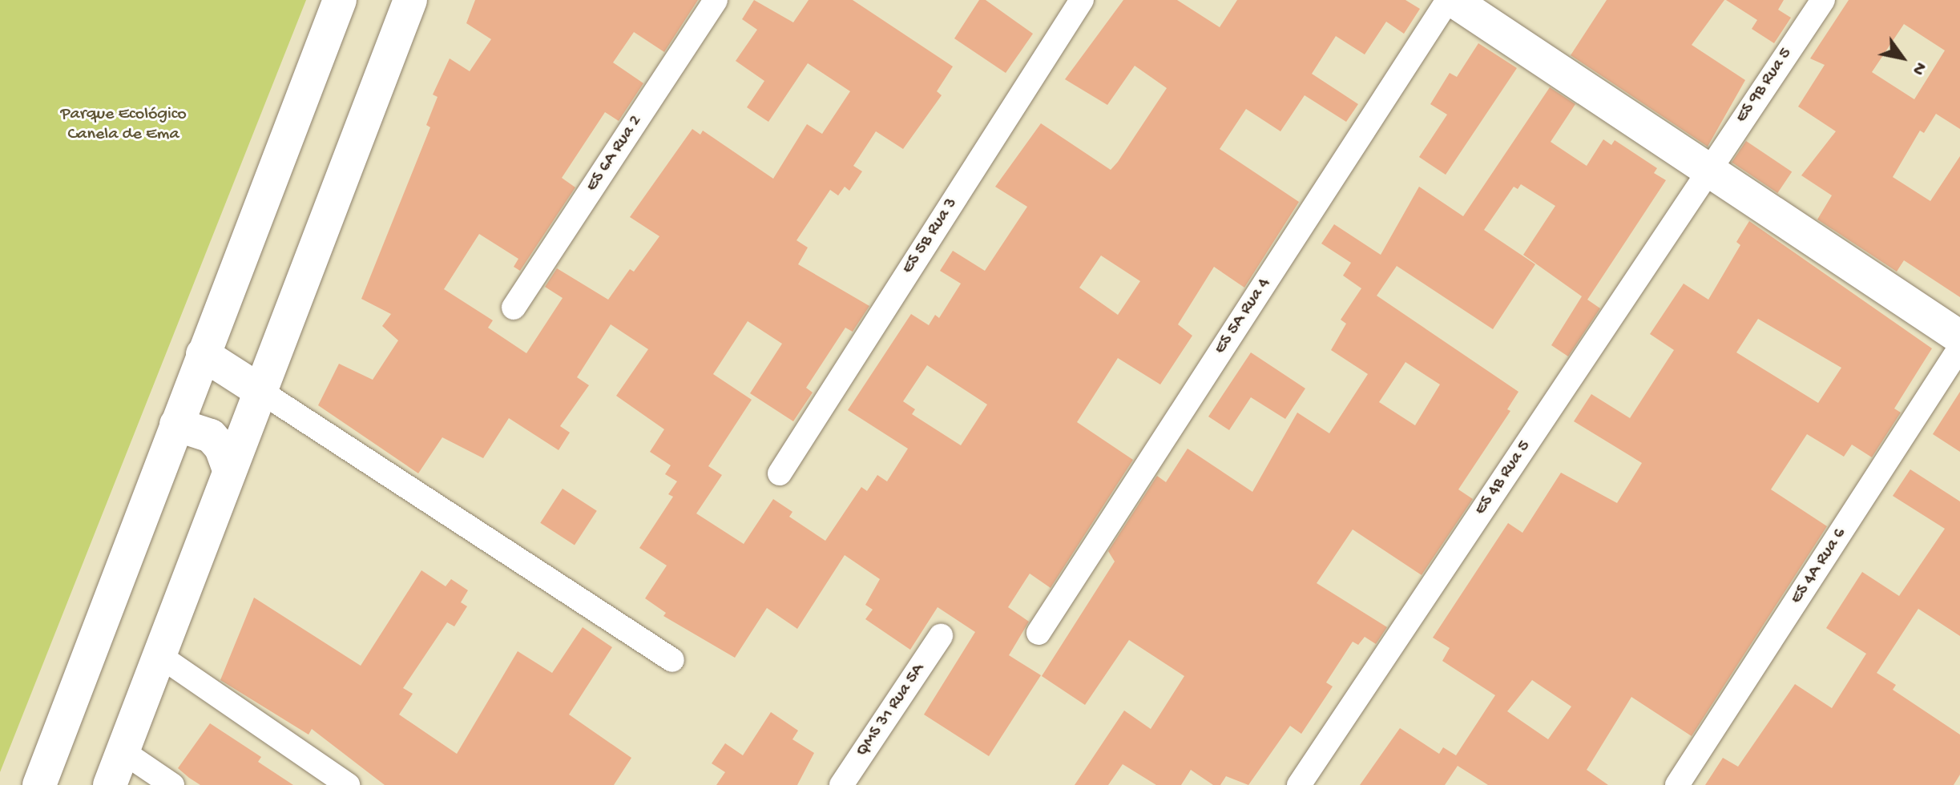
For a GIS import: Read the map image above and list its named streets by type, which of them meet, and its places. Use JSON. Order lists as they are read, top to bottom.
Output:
{
  "streets": {
    "street": [
      "ES 9B Rua 5",
      "ES 6A Rua 2",
      "ES 5B Rua 3",
      "ES 5A Rua 4",
      "ES 4B Rua 5",
      "ES 4A Rua 6",
      "QMS 31 Rua 5A"
    ]
  },
  "crossings": [
    ["ES 9B Rua 5", "ES 4B Rua 5"]
  ],
  "parks": ["Parque Ecológico Canela de Ema"],
  "north": "bottom right"
}
